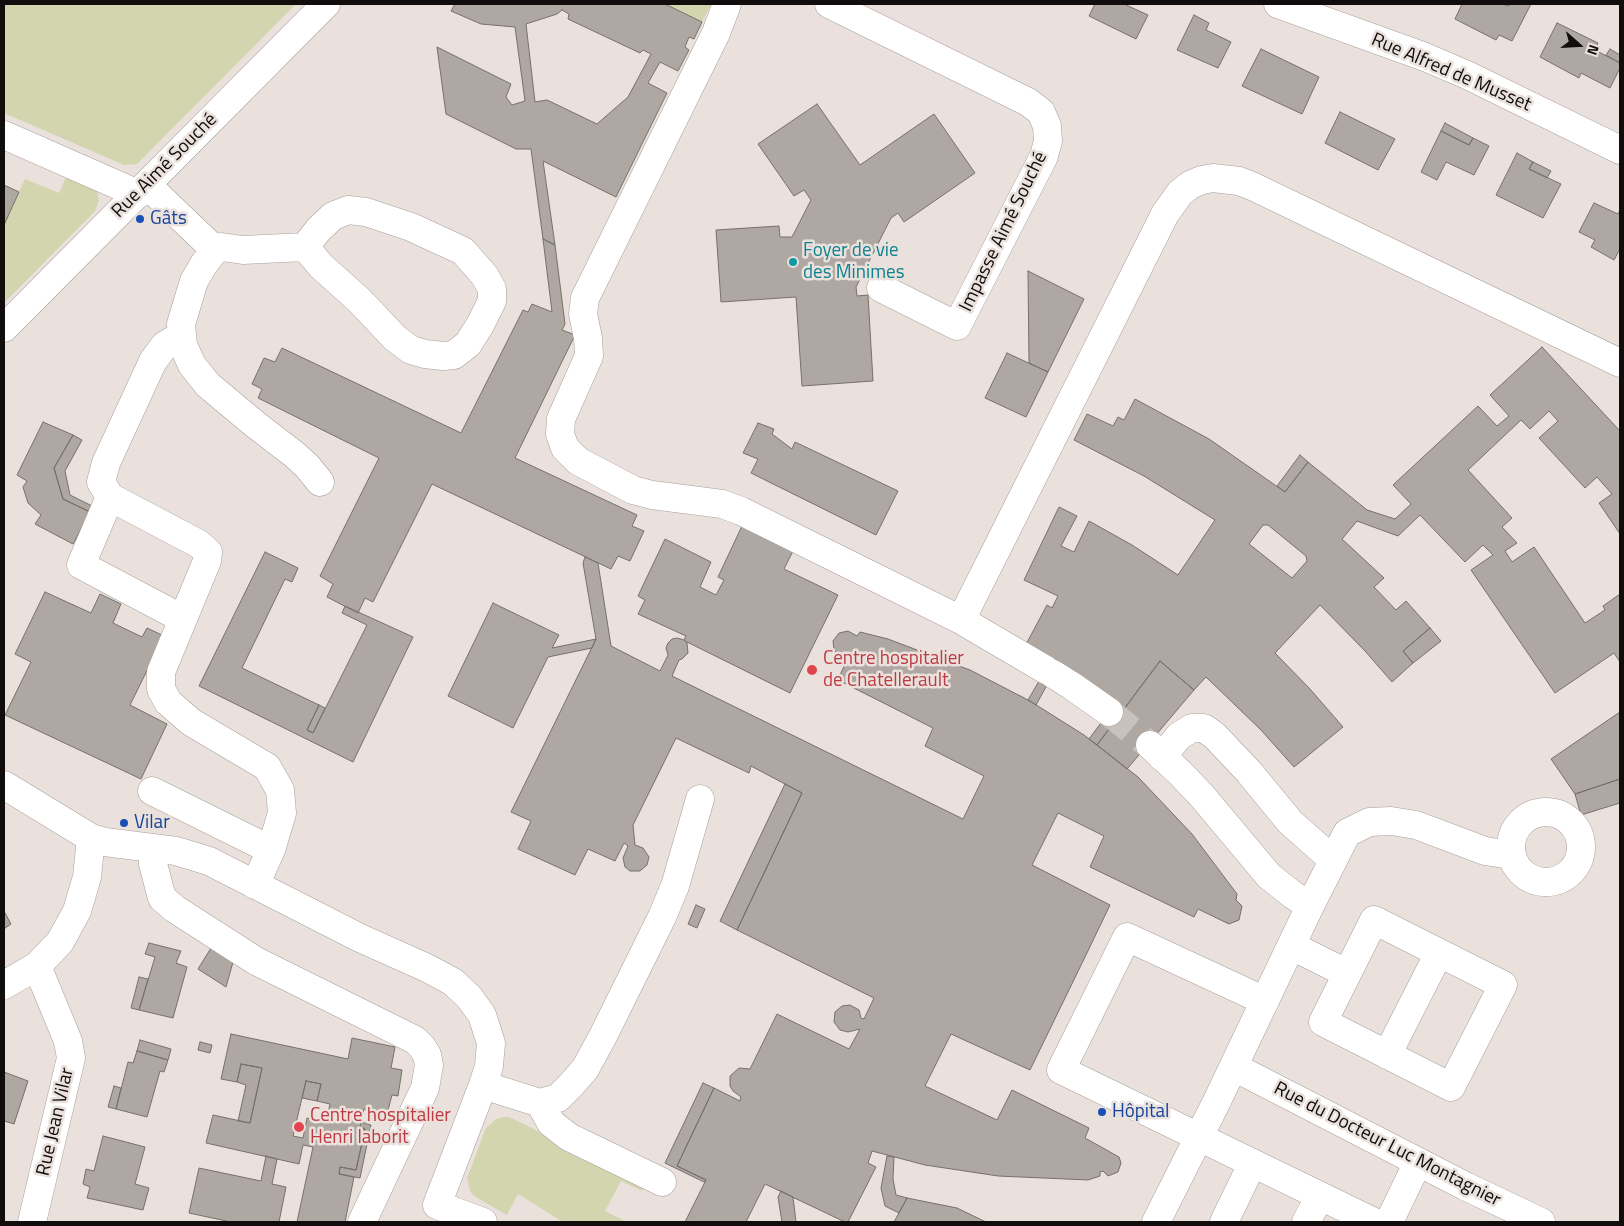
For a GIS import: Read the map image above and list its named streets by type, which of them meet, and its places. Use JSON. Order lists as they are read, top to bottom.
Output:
{
  "streets": {
    "street": [
      "Rue Alfred de Musset",
      "Rue Aimé Souché",
      "Impasse Aimé Souché",
      "Rue Jean Vilar",
      "Rue du Docteur Luc Montagnier"
    ]
  },
  "places": [
    "Gâts",
    "Foyer de vie des Minimes",
    "Centre hospitalier de Chatellerault",
    "Vilar",
    "Hôpital",
    "Centre hospitalier Henri laborit"
  ],
  "north": "right"
}
